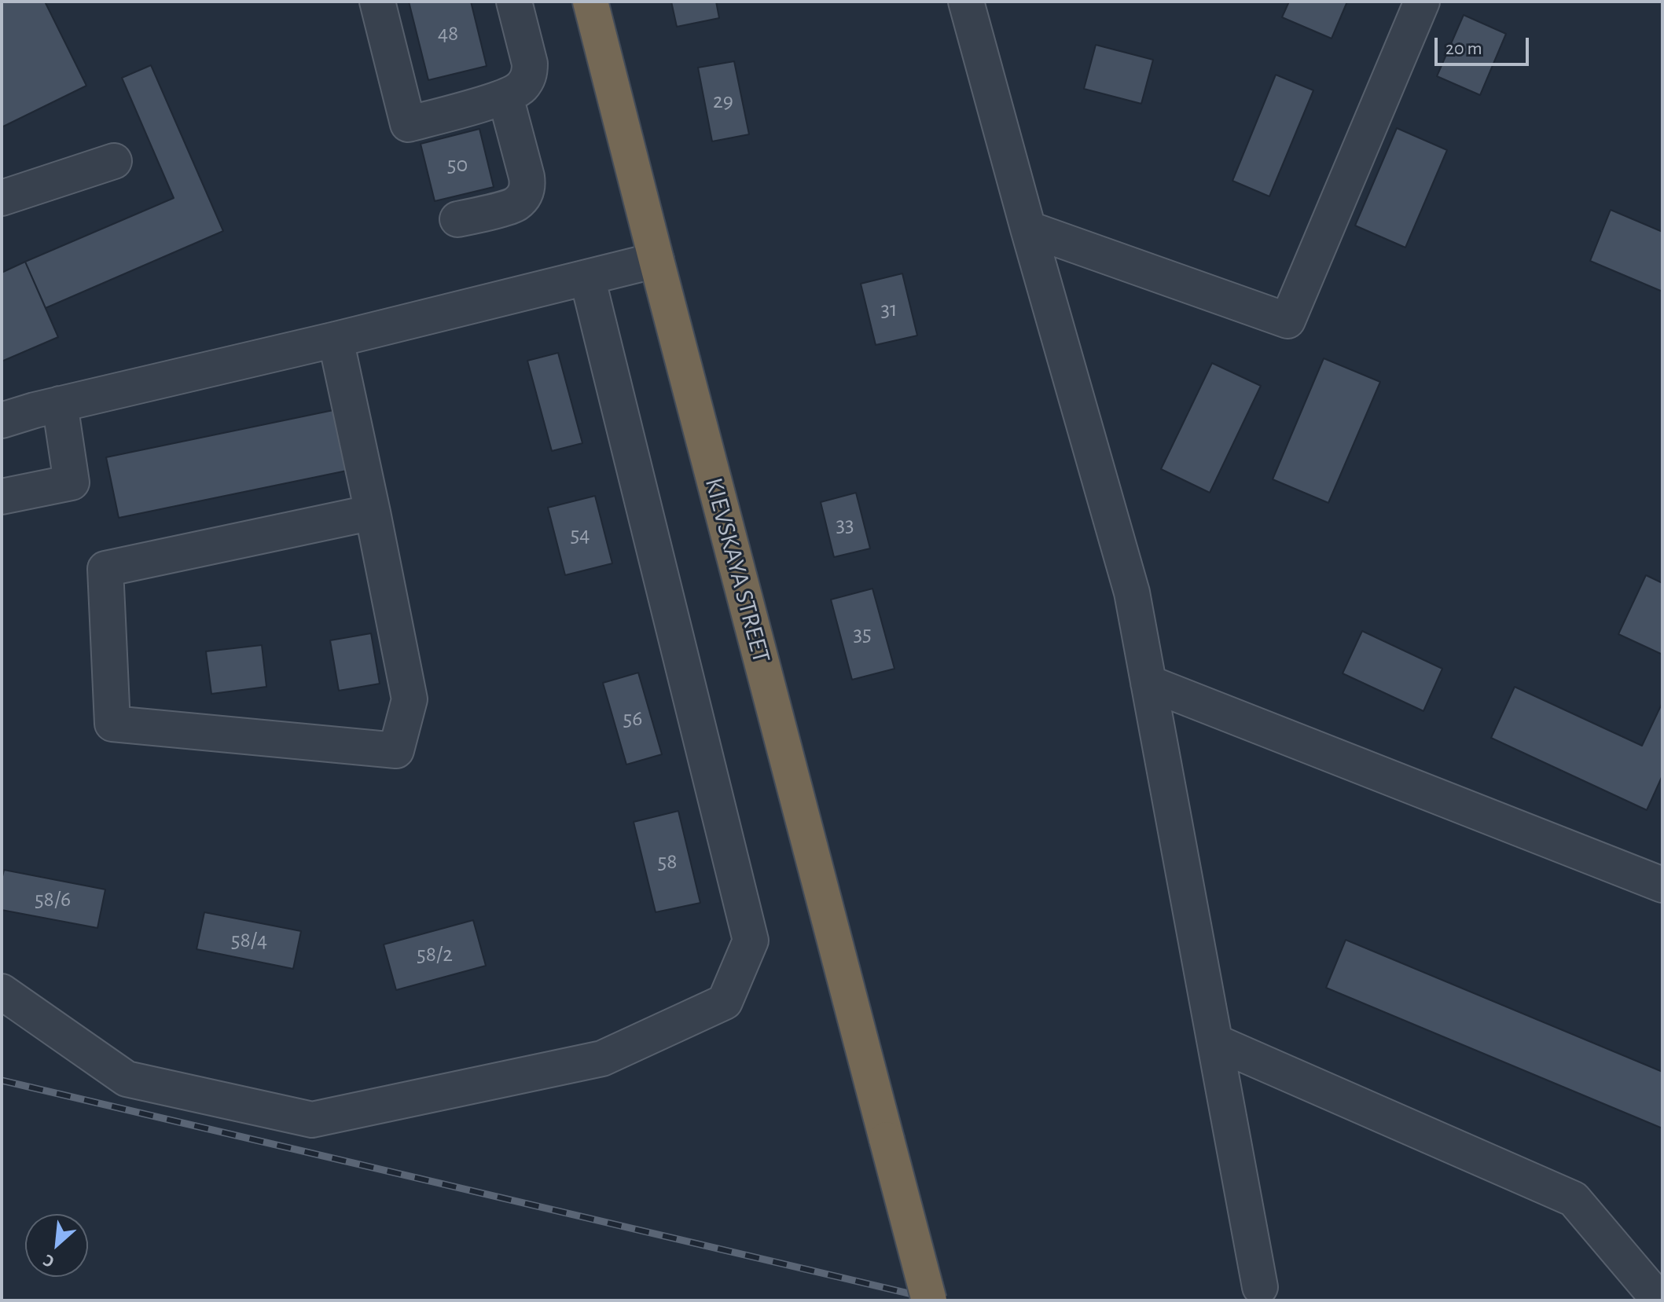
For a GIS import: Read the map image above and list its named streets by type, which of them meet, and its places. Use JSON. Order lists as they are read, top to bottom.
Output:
{
  "streets": {
    "highway": ["KIEVSKAYA STREET"]
  },
  "house_numbers": [
    "48",
    "29",
    "50",
    "31",
    "33",
    "54",
    "35",
    "56",
    "58",
    "58/6",
    "58/4",
    "58/2"
  ],
  "scale_bar": "20 m",
  "north": "bottom left"
}
